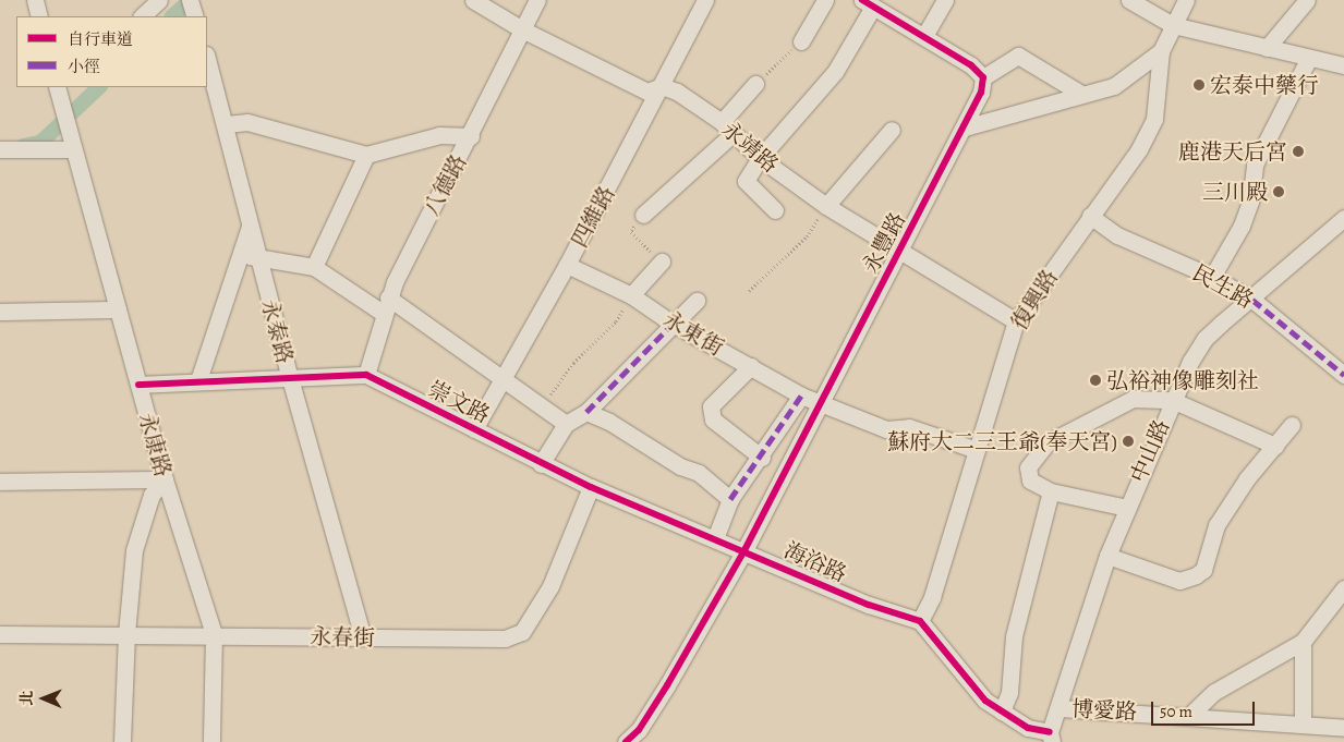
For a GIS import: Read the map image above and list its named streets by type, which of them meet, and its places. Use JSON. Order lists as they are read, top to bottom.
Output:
{
  "streets": {
    "street": [
      "永靖路",
      "八德路",
      "四維路",
      "永豐路",
      "民生路",
      "復興路",
      "永泰路",
      "永東街",
      "崇文路",
      "永康路",
      "中山路",
      "海浴路",
      "永春街",
      "博愛路"
    ]
  },
  "crossings": [
    ["永靖路", "八德路"],
    ["永靖路", "四維路"],
    ["永靖路", "永豐路"],
    ["永靖路", "復興路"],
    ["八德路", "崇文路"],
    ["四維路", "永東街"],
    ["四維路", "崇文路"],
    ["永豐路", "永東街"],
    ["永豐路", "崇文路"],
    ["永豐路", "海浴路"],
    ["民生路", "復興路"],
    ["民生路", "中山路"],
    ["復興路", "永東街"],
    ["復興路", "海浴路"],
    ["永泰路", "崇文路"],
    ["永泰路", "永春街"],
    ["崇文路", "永康路"],
    ["崇文路", "海浴路"],
    ["崇文路", "永春街"],
    ["永康路", "永春街"],
    ["中山路", "博愛路"]
  ],
  "places": [
    "宏泰中藥行",
    "鹿港天后宮",
    "三川殿",
    "弘裕神像雕刻社",
    "蘇府大二三王爺(奉天宮)"
  ],
  "legend": ["自行車道", "小徑"],
  "scale_bar": "50 m",
  "north": "left"
}
